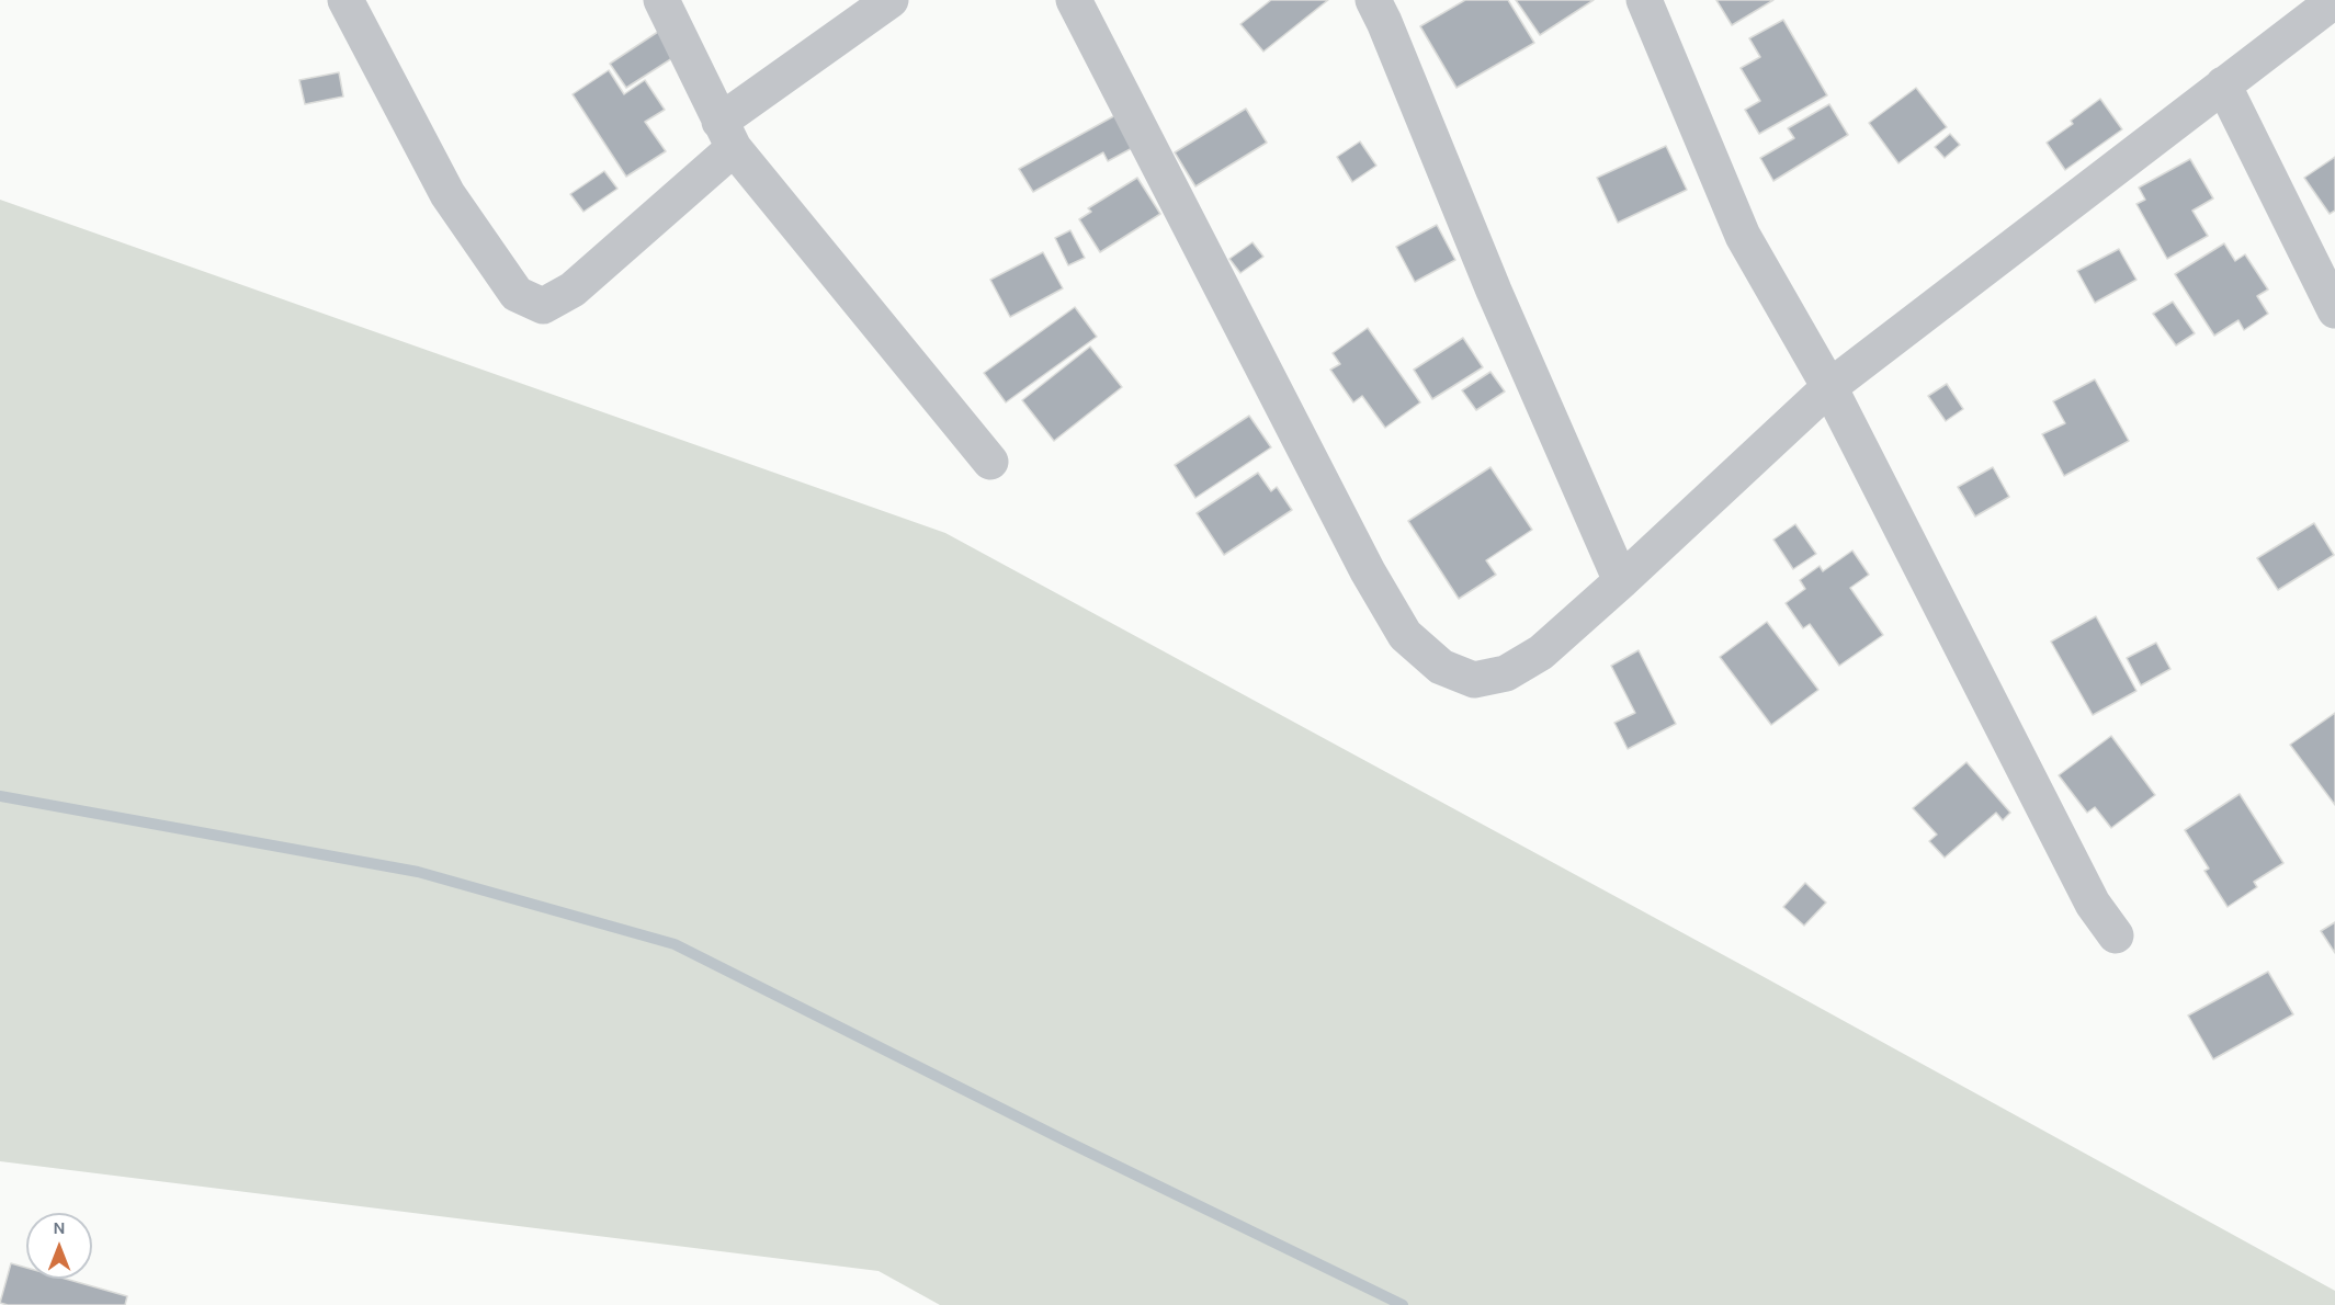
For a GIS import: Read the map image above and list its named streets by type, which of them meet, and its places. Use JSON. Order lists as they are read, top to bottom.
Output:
{
  "north": "top"
}
